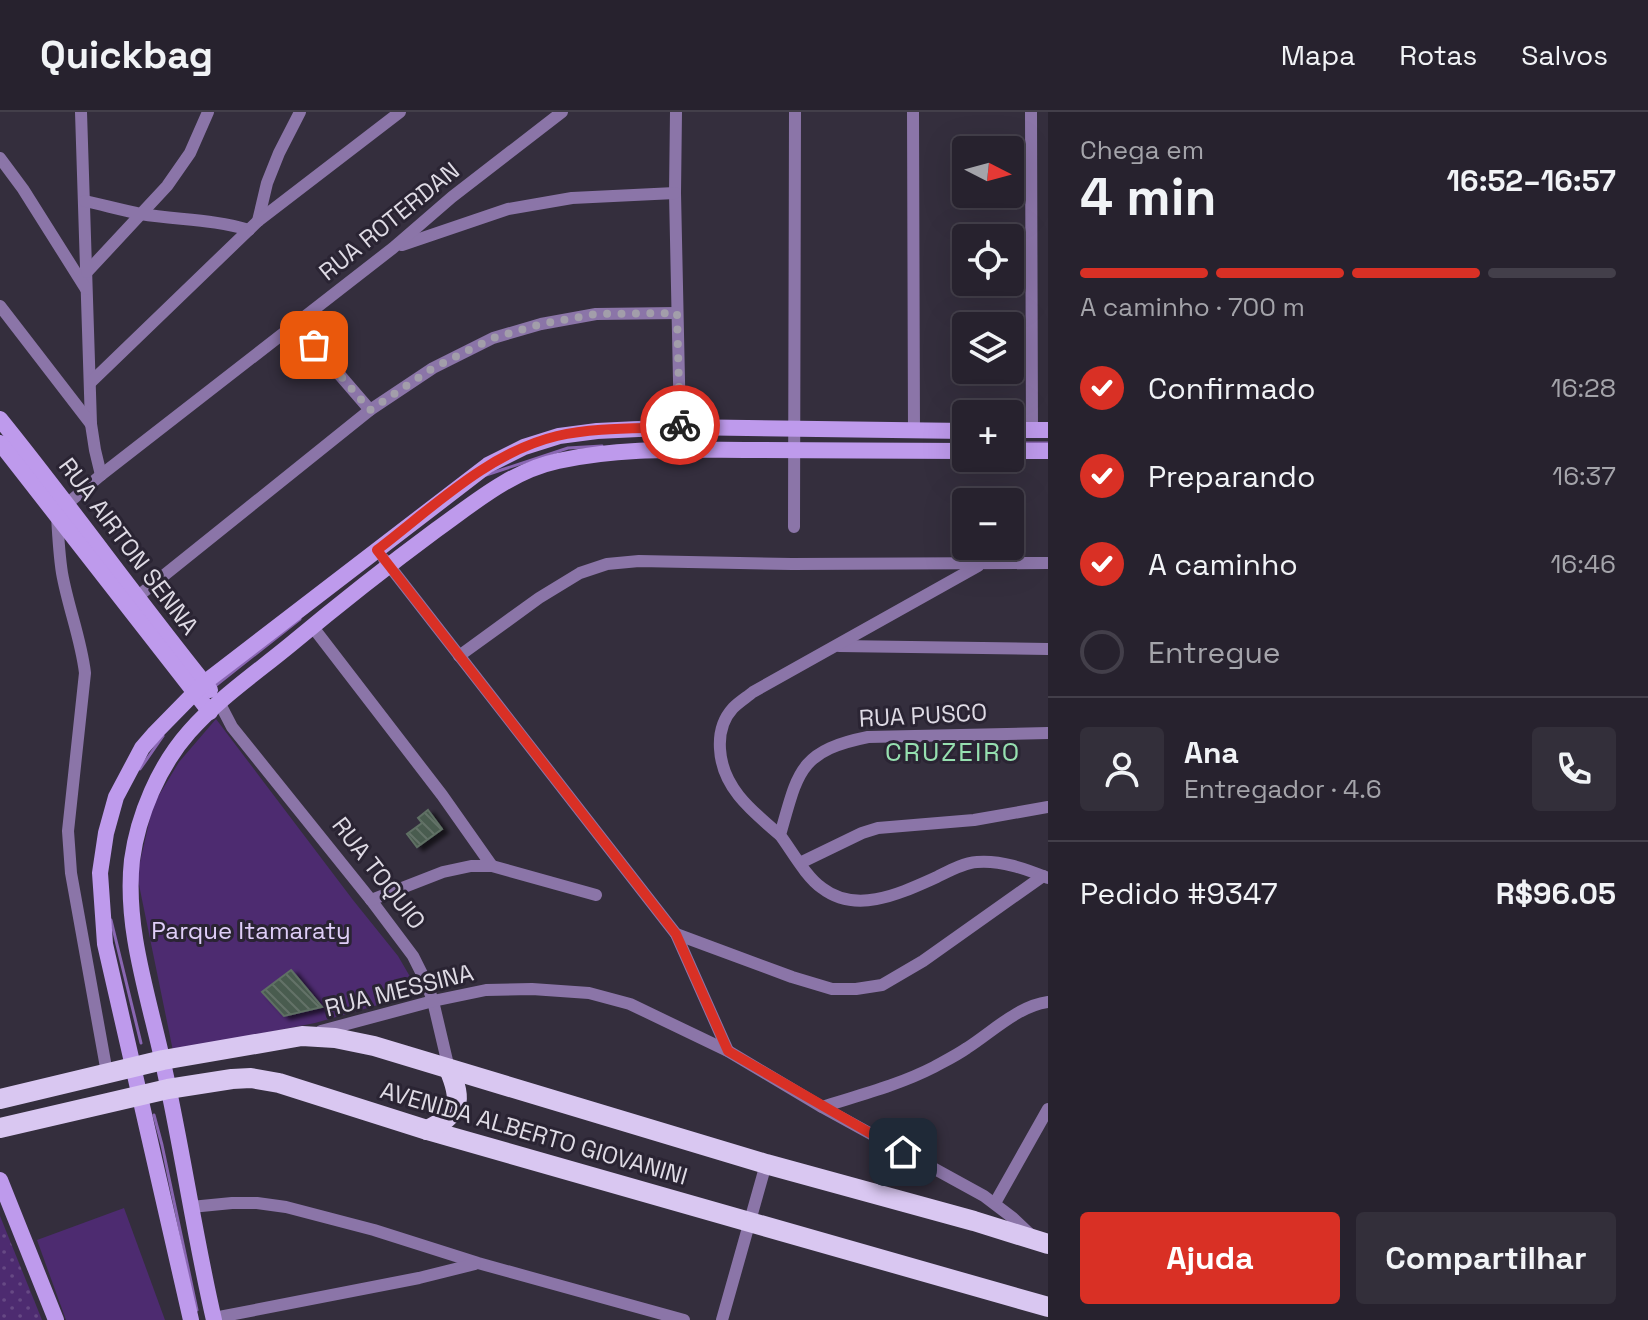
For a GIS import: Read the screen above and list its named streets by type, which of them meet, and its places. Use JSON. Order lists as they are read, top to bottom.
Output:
{
  "streets": {
    "main road": ["AVENIDA ALBERTO GIOVANINI"],
    "street": [
      "RUA ROTERDAN",
      "RUA AIRTON SENNA",
      "RUA PUSCO",
      "RUA TOQUIO",
      "RUA MESSINA"
    ]
  },
  "crossings": [
    ["RUA ROTERDAN", "RUA AIRTON SENNA"],
    ["RUA AIRTON SENNA", "RUA TOQUIO"],
    ["RUA TOQUIO", "RUA MESSINA"],
    ["RUA TOQUIO", "AVENIDA ALBERTO GIOVANINI"],
    ["RUA MESSINA", "AVENIDA ALBERTO GIOVANINI"]
  ],
  "districts": ["CRUZEIRO"],
  "parks": ["Parque Itamaraty"],
  "north": "right",
  "page": {
    "header": "Quickbag",
    "nav": ["Mapa", "Rotas", "Salvos"],
    "heading": ["4 min", "Chega em", "16:52–16:57"],
    "panel": [
      "Ana",
      "Entregador · 4.6",
      "Pedido #9347",
      "R$96.05"
    ],
    "map_buttons": ["+", "−"],
    "bar": "A caminho · 700 m",
    "list": [
      ["Confirmado", "16:28"],
      ["Preparando", "16:37"],
      ["A caminho", "16:46"],
      "Entregue"
    ],
    "buttons": ["Ajuda", "Compartilhar"]
  }
}
